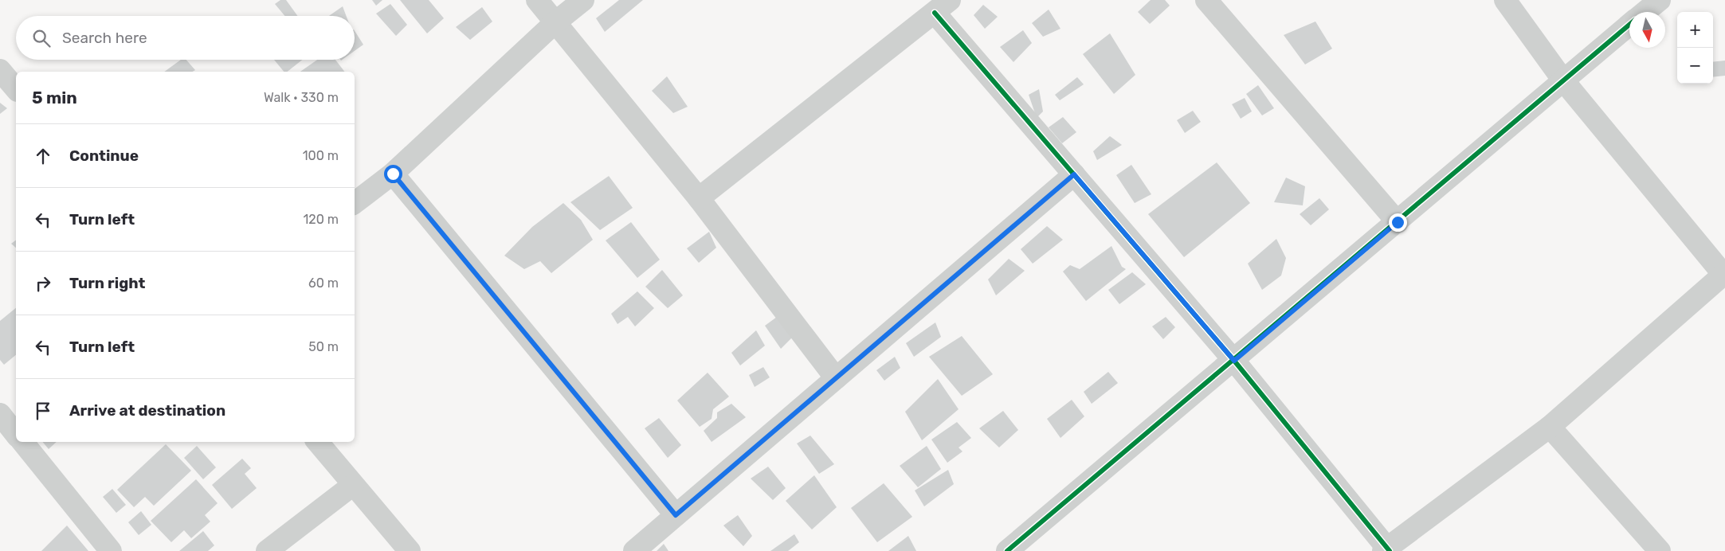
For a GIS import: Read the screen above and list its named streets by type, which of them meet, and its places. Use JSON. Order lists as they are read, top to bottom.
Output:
{
  "north": "bottom",
  "page": {
    "map_buttons": ["+", "−"],
    "search": "Search here",
    "heading": ["5 min", "Walk · 330 m"],
    "list": [
      ["Continue", "100 m"],
      ["Turn left", "120 m"],
      ["Turn right", "60 m"],
      ["Turn left", "50 m"],
      "Arrive at destination"
    ]
  }
}
